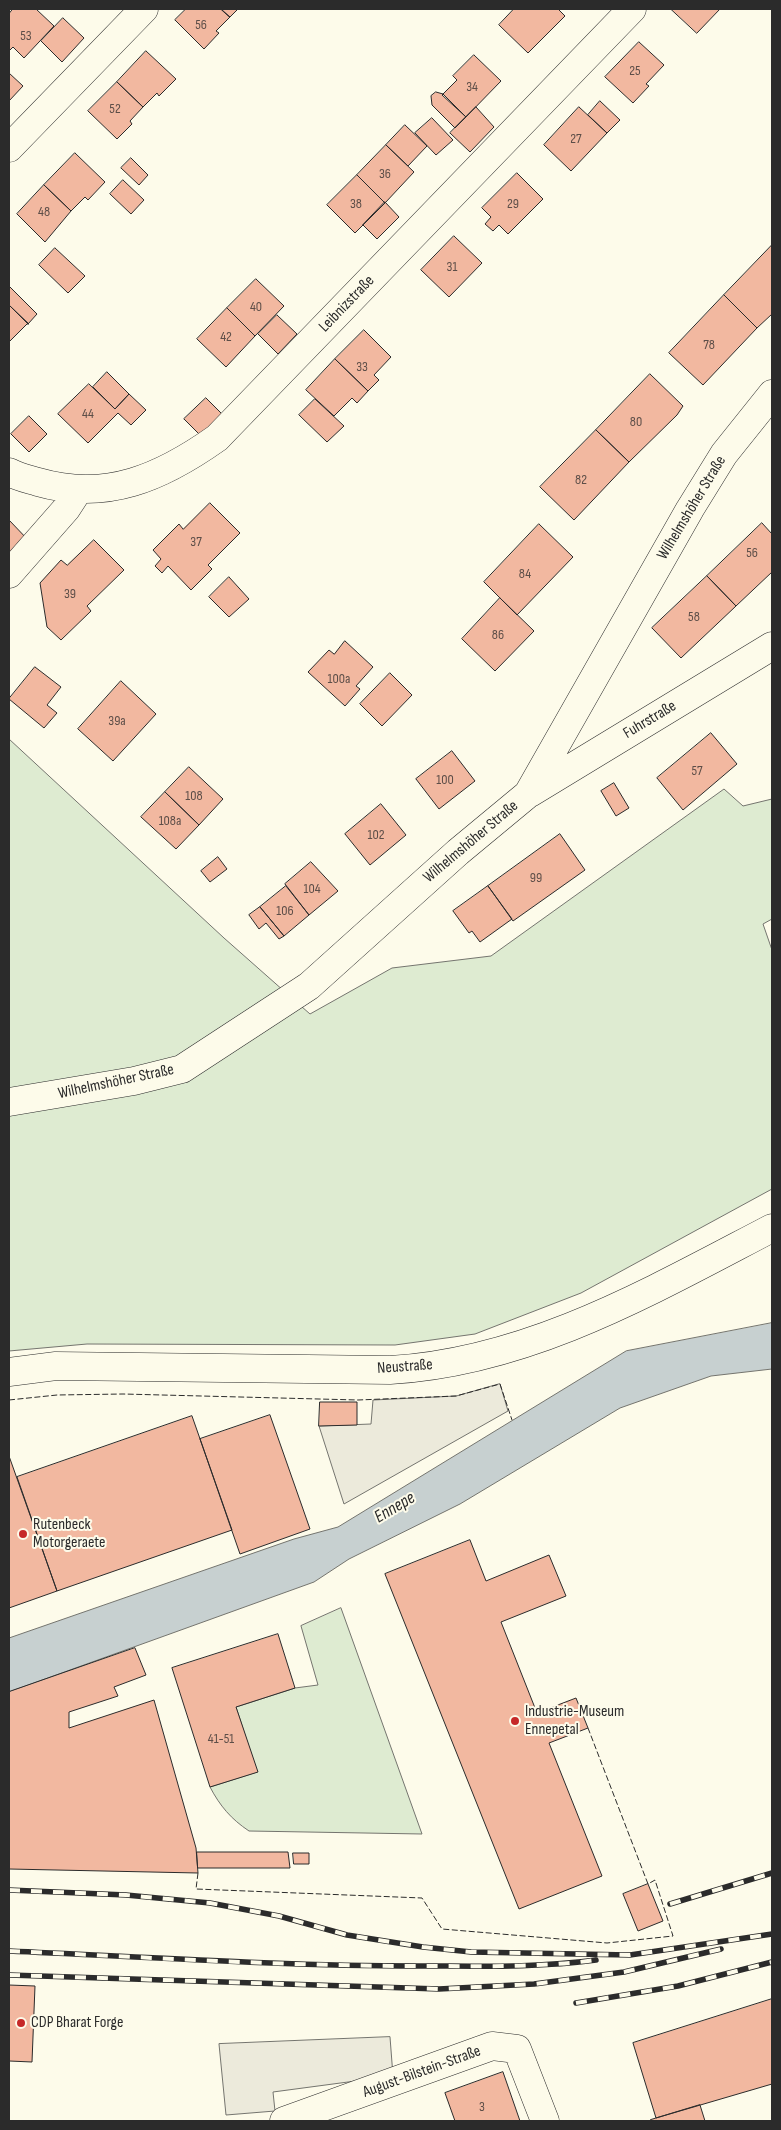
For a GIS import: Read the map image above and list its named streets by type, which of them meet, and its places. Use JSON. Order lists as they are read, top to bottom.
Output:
{
  "streets": {
    "street": [
      "Leibnizstraße",
      "Wilhelmshöher Straße",
      "Fuhrstraße",
      "Neustraße",
      "August-Bilstein-Straße"
    ]
  },
  "crossings": [
    ["Wilhelmshöher Straße", "Fuhrstraße"]
  ],
  "water": ["Ennepe"],
  "places": ["Rutenbeck Motorgeraete", "Industrie-Museum Ennepetal", "CDP Bharat Forge"],
  "house_numbers": [
    "56",
    "53",
    "25",
    "34",
    "52",
    "27",
    "36",
    "38",
    "29",
    "48",
    "31",
    "40",
    "42",
    "78",
    "33",
    "44",
    "80",
    "82",
    "37",
    "56",
    "84",
    "39",
    "58",
    "86",
    "100a",
    "39a",
    "57",
    "100",
    "108",
    "108a",
    "102",
    "99",
    "104",
    "106",
    "41-51",
    "3"
  ]
}
